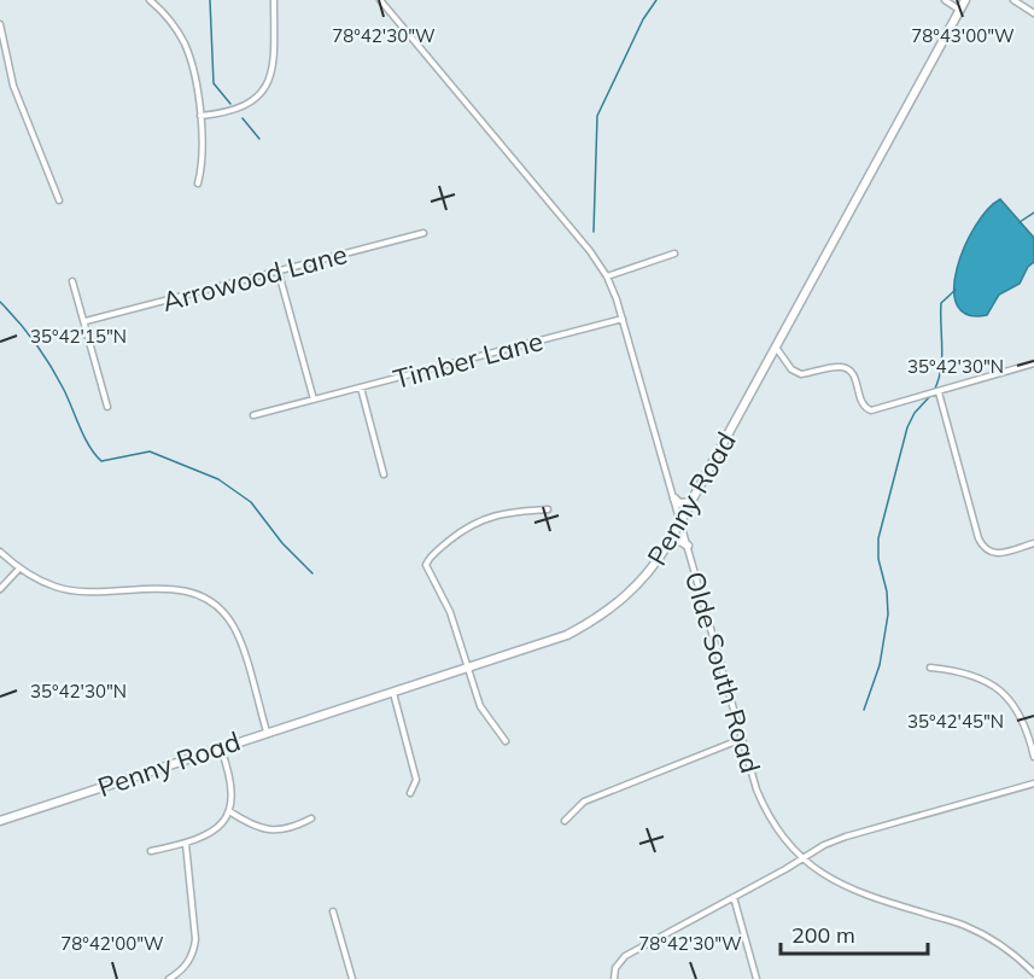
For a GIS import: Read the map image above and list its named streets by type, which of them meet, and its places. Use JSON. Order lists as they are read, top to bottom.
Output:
{
  "streets": {
    "street": [
      "Arrowood Lane",
      "Timber Lane",
      "Penny Road",
      "Olde South Road"
    ]
  },
  "crossings": [
    ["Timber Lane", "Olde South Road"],
    ["Penny Road", "Olde South Road"]
  ],
  "scale_bar": "200 m",
  "coordinates": [
    "78°42'30\"W",
    "78°43'00\"W",
    "35°42'15\"N",
    "35°42'30\"N",
    "35°42'45\"N",
    "78°42'00\"W"
  ]
}
